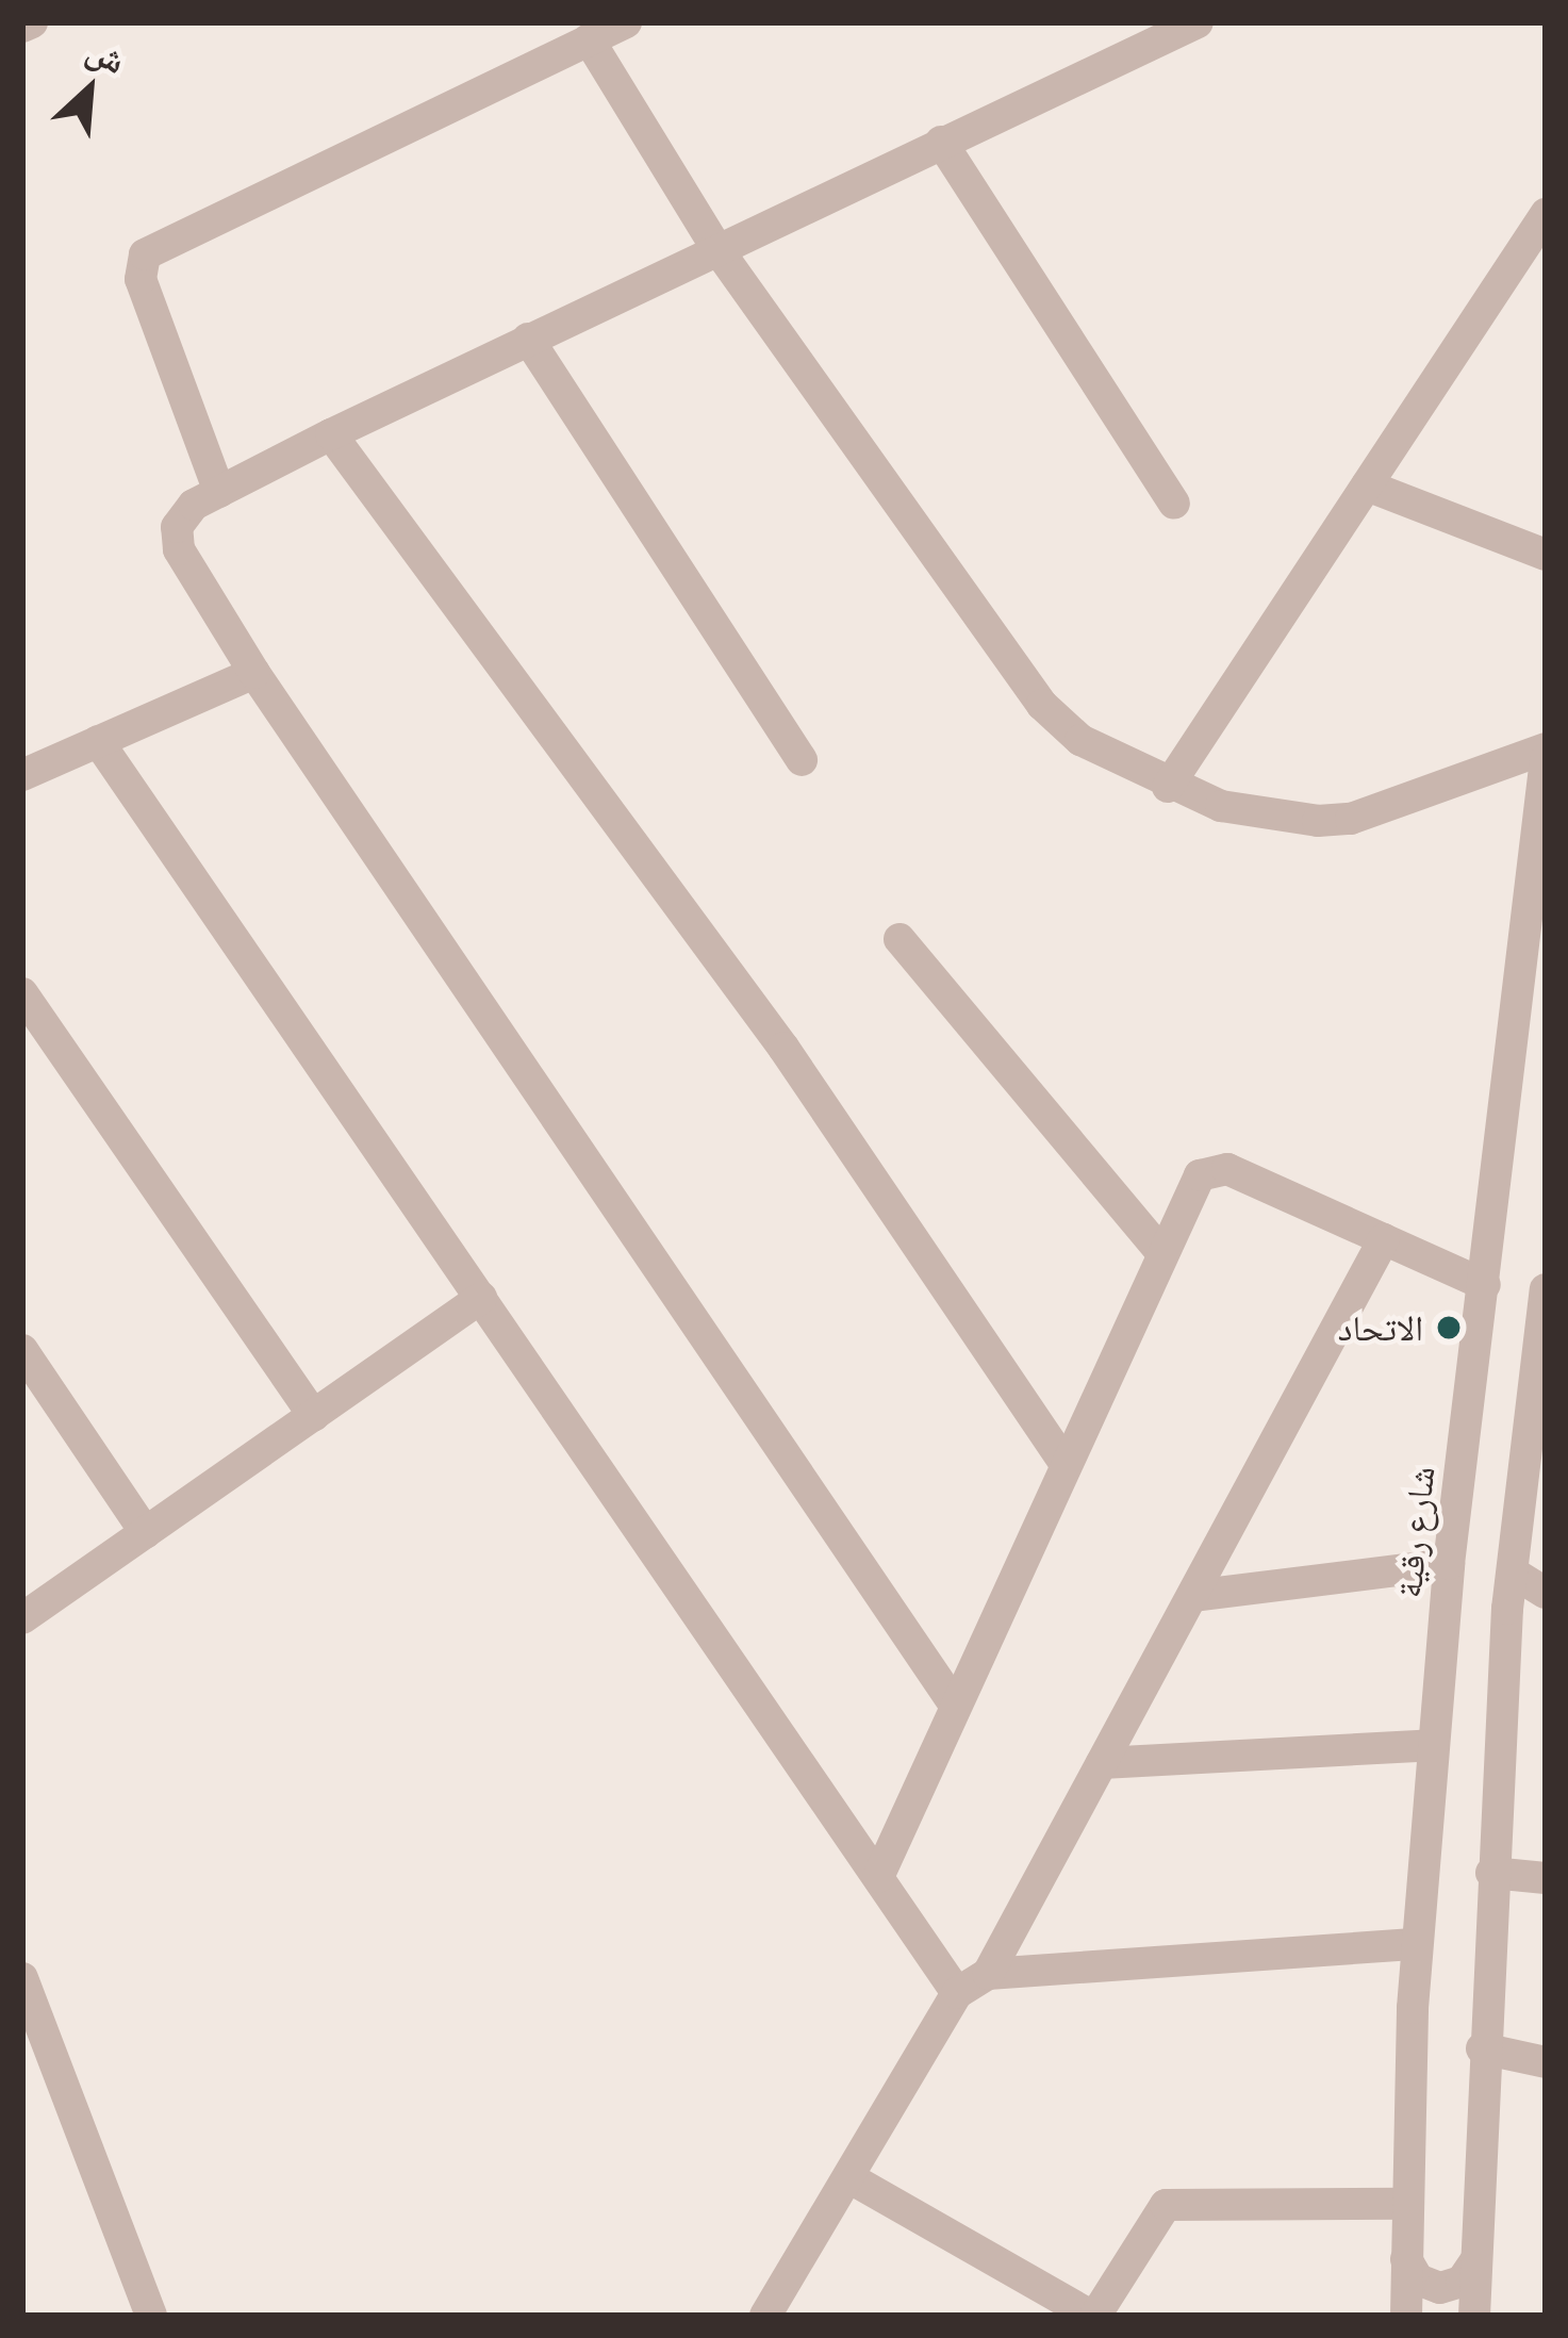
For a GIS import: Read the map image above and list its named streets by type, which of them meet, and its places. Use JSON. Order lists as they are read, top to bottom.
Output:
{
  "streets": {
    "street": ["شارع رقية"]
  },
  "places": ["الاتحاد"],
  "north": "top right"
}
